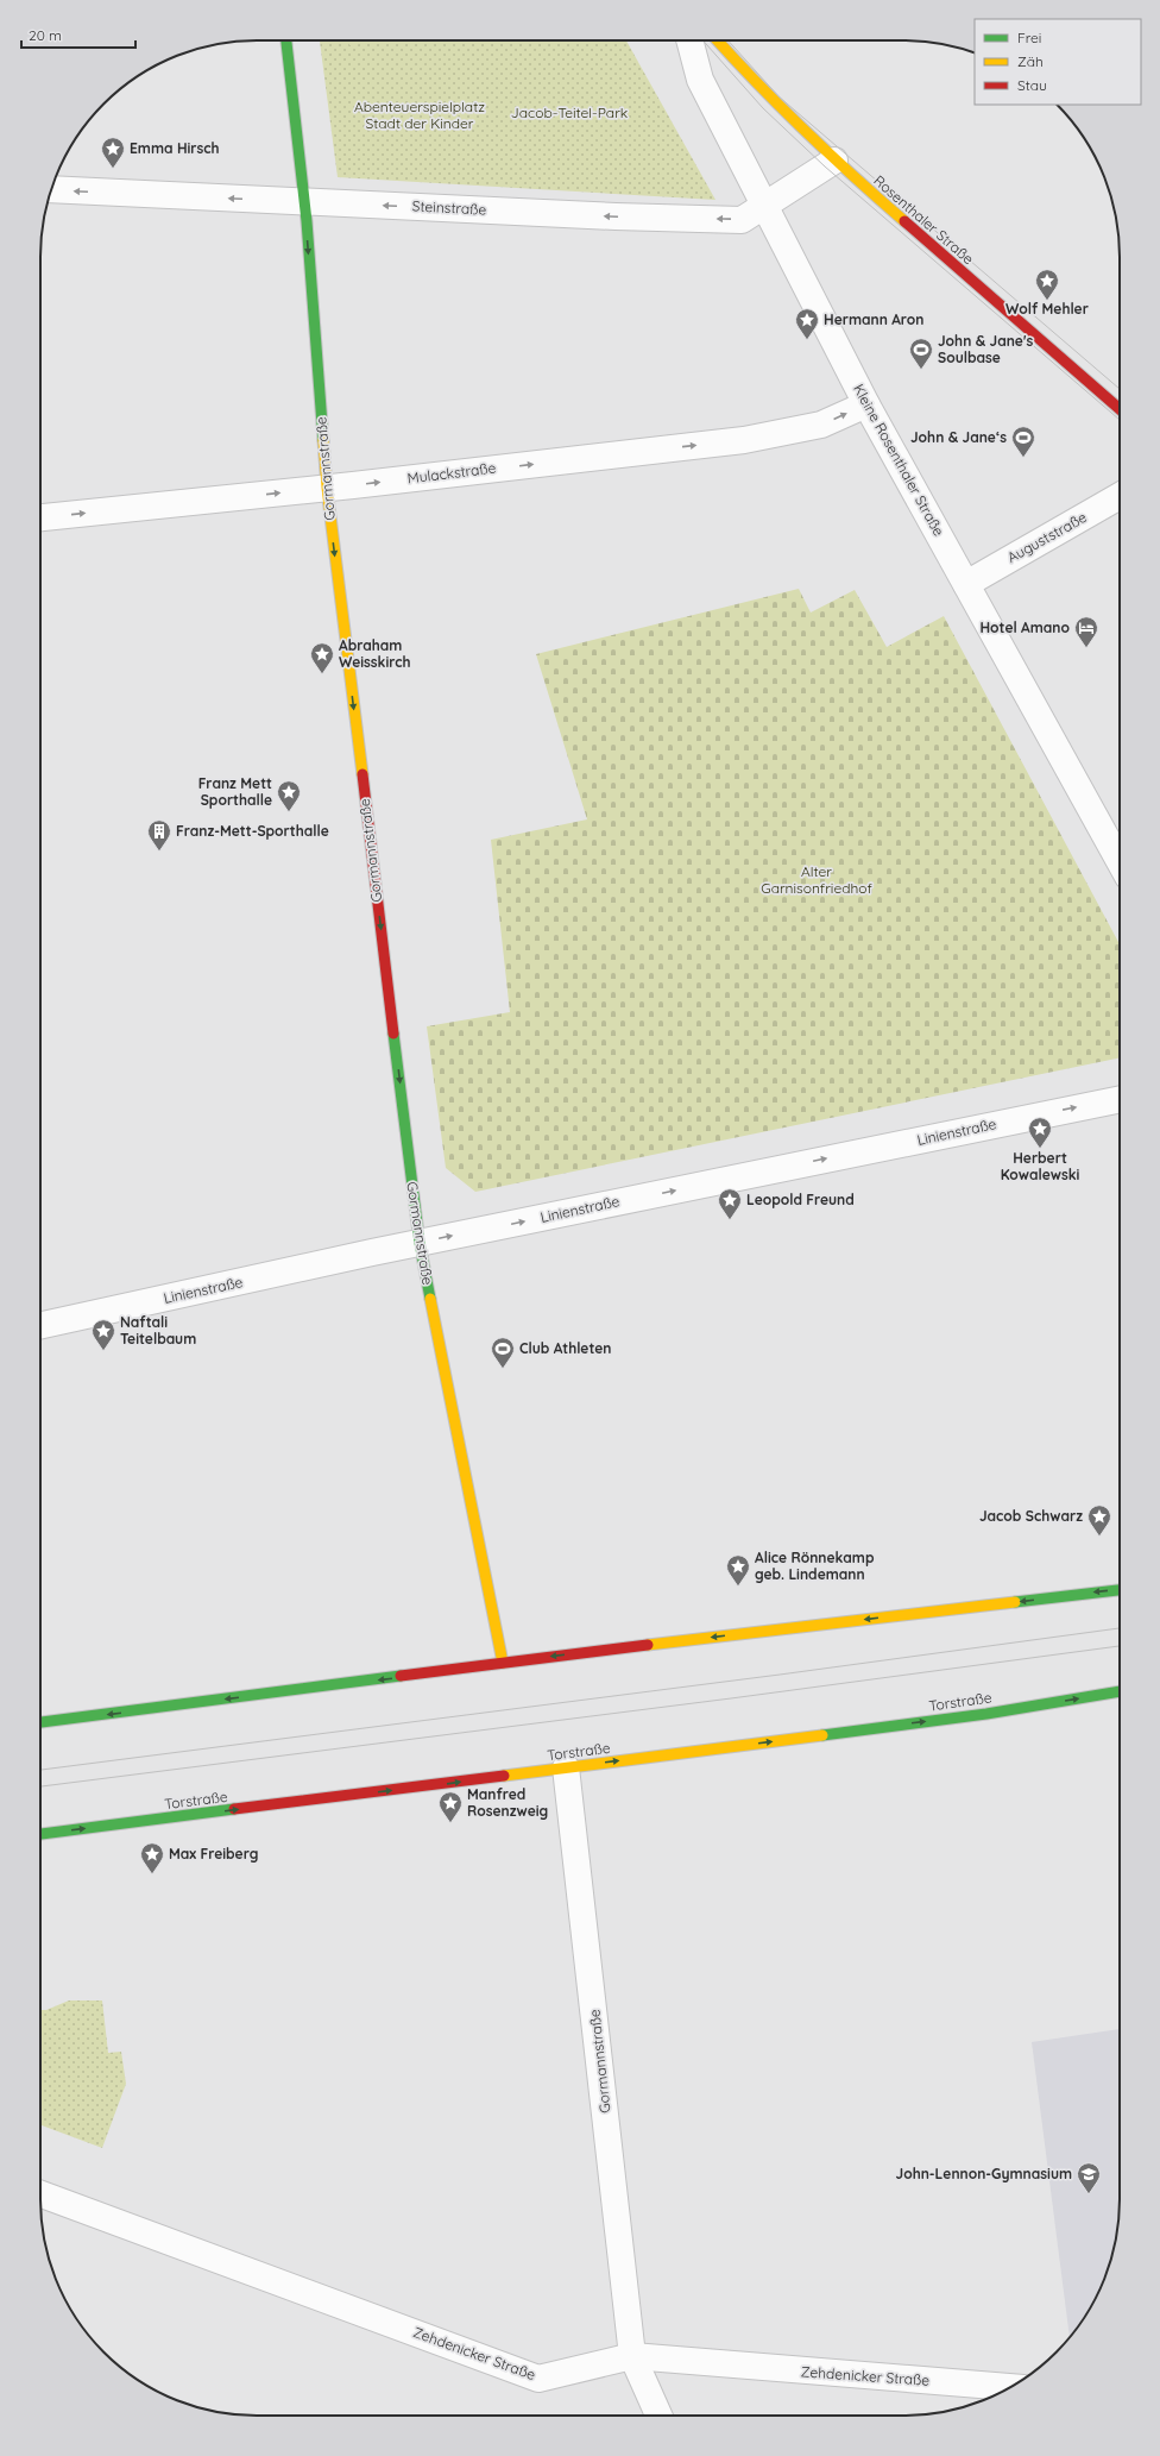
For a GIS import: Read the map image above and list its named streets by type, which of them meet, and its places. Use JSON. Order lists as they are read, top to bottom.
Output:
{
  "streets": {
    "street": [
      "Steinstraße",
      "Rosenthaler Straße",
      "Kleine Rosenthaler Straße",
      "Gormannstraße",
      "Mulackstraße",
      "Auguststraße",
      "Linienstraße",
      "Torstraße",
      "Zehdenicker Straße"
    ]
  },
  "crossings": [
    ["Steinstraße", "Rosenthaler Straße"],
    ["Steinstraße", "Kleine Rosenthaler Straße"],
    ["Steinstraße", "Gormannstraße"],
    ["Kleine Rosenthaler Straße", "Mulackstraße"],
    ["Kleine Rosenthaler Straße", "Auguststraße"],
    ["Gormannstraße", "Mulackstraße"],
    ["Gormannstraße", "Linienstraße"],
    ["Gormannstraße", "Torstraße"],
    ["Gormannstraße", "Zehdenicker Straße"]
  ],
  "one_way": [
    "Steinstraße",
    "Gormannstraße",
    "Mulackstraße",
    "Linienstraße",
    "Torstraße"
  ],
  "parks": ["Abenteuerspielplatz Stadt der Kinder", "Jacob-Teitel-Park", "Alter Garnisonfriedhof"],
  "places": {
    "place": [
      "Emma Hirsch",
      "Wolf Mehler",
      "Hermann Aron",
      "Abraham Weisskirch",
      "Franz Mett Sporthalle",
      "Herbert Kowalewski",
      "Leopold Freund",
      "Naftali Teitelbaum",
      "Jacob Schwarz",
      "Alice Rönnekamp geb. Lindemann",
      "Manfred Rosenzweig",
      "Max Freiberg"
    ],
    "sports": ["John & Jane's Soulbase", "John & Jane‘s", "Club Athleten"],
    "hotel": ["Hotel Amano"],
    "building": ["Franz-Mett-Sporthalle"],
    "school or university": ["John-Lennon-Gymnasium"]
  },
  "legend": ["Frei", "Zäh", "Stau"],
  "scale_bar": "20 m"
}
